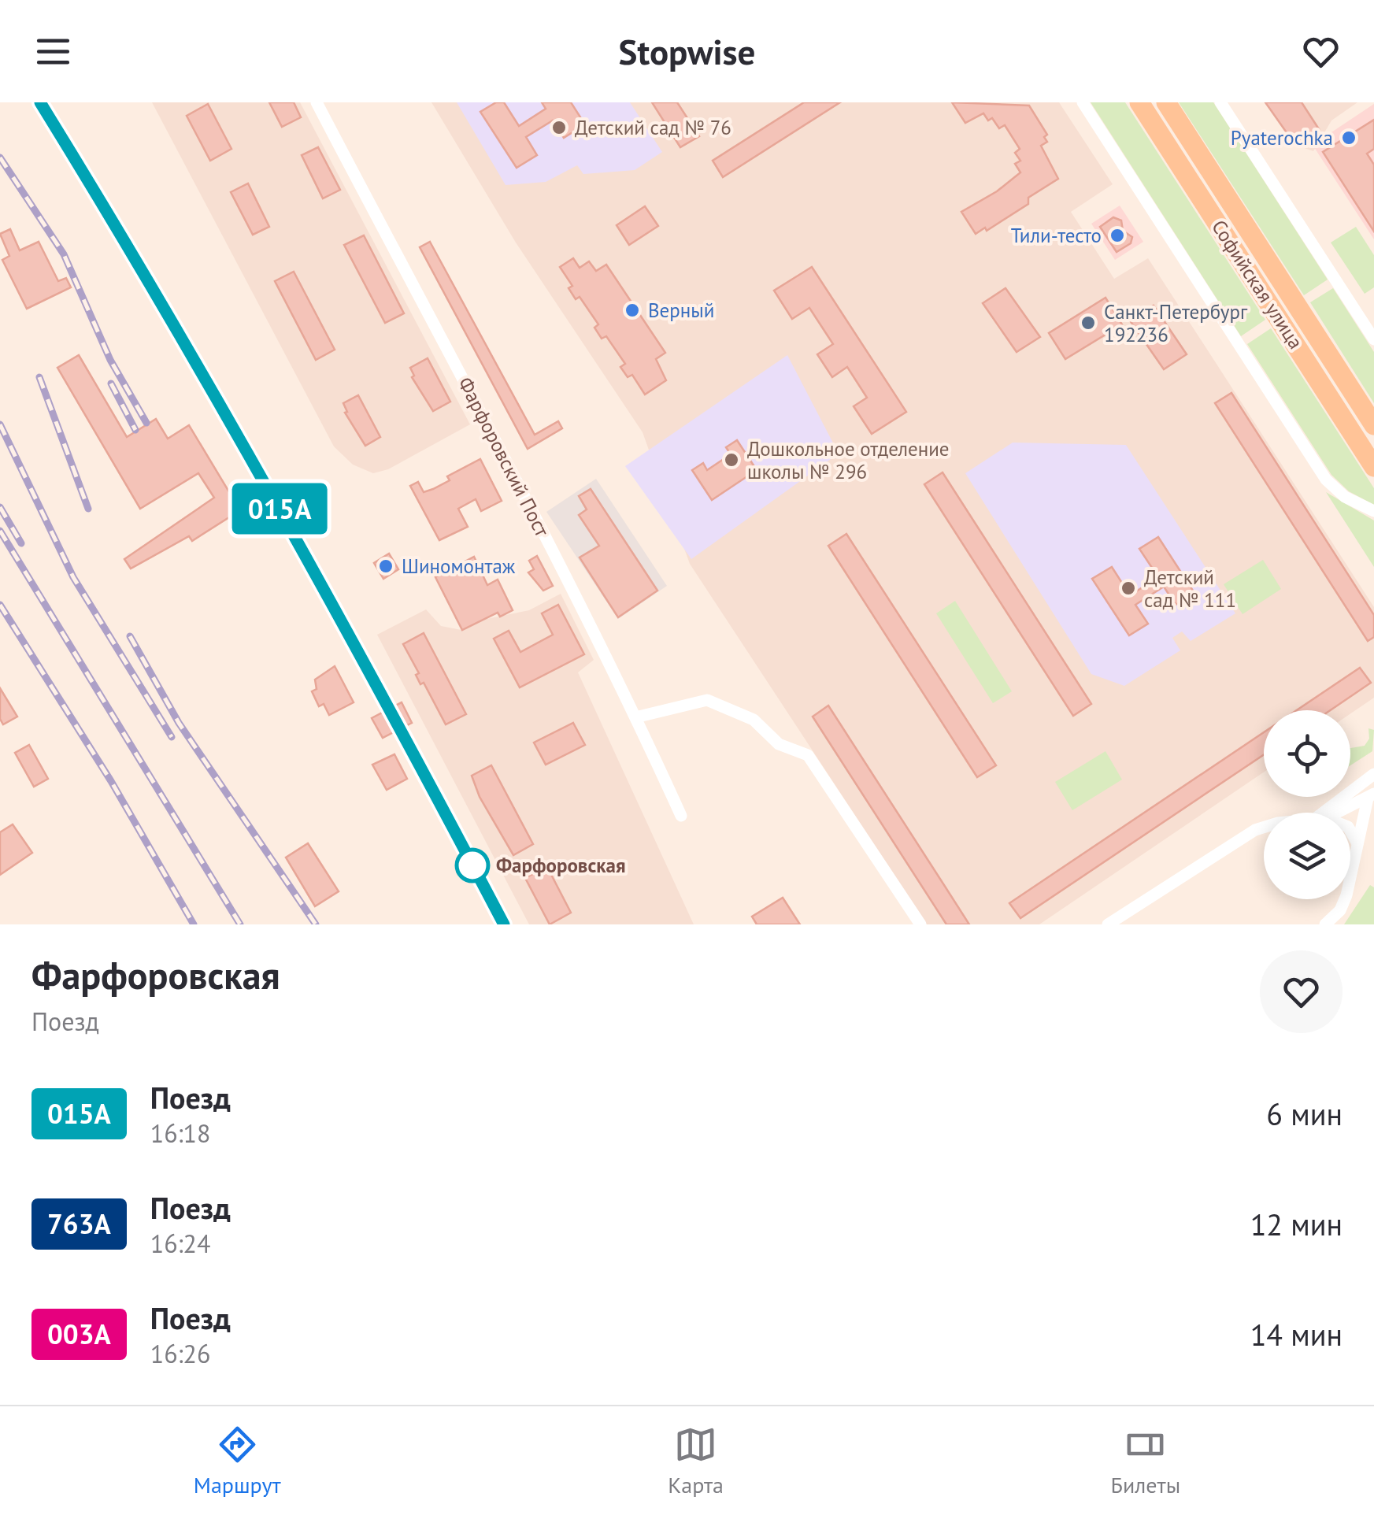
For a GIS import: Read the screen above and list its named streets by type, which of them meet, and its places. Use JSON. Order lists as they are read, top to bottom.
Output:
{
  "streets": {
    "main road": ["Софийская улица"],
    "street": ["Фарфоровский Пост"]
  },
  "places": [
    "Детский сад № 76",
    "Pyaterochka",
    "Тили-тесто",
    "Верный",
    "Санкт-Петербург 192236",
    "Дошкольное отделение школы № 296",
    "Шиномонтаж",
    "Детский сад № 111",
    "Фарфоровская"
  ],
  "page": {
    "header": "Stopwise",
    "on_map": "015А",
    "heading": ["Фарфоровская", "Поезд"],
    "list": [
      {
        "mark": "015А",
        "name": "Поезд",
        "note": "16:18",
        "value": "6 мин"
      },
      {
        "mark": "763А",
        "name": "Поезд",
        "note": "16:24",
        "value": "12 мин"
      },
      {
        "mark": "003А",
        "name": "Поезд",
        "note": "16:26",
        "value": "14 мин"
      }
    ],
    "tabs": ["Маршрут", "Карта", "Билеты"]
  }
}
